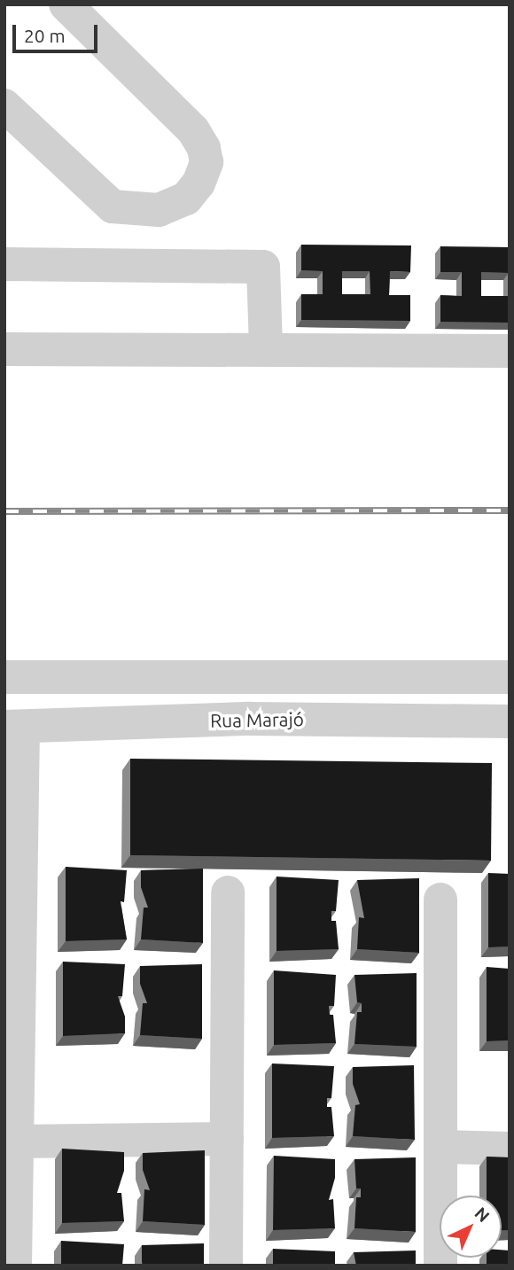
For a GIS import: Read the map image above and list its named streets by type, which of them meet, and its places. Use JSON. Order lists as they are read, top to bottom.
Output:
{
  "streets": {
    "street": ["Rua Marajó"]
  },
  "scale_bar": "20 m",
  "north": "top right"
}
